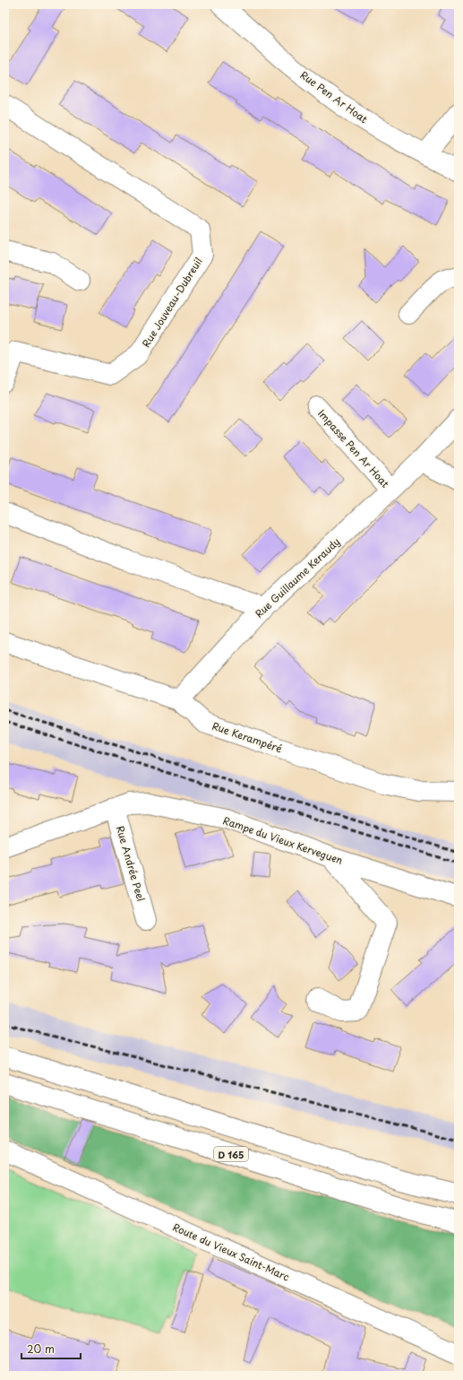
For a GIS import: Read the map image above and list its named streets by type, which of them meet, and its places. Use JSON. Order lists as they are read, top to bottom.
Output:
{
  "streets": {
    "main road": [
      "Rue Pen Ar Hoat",
      "Rue Jouveau-Dubreuil",
      "Impasse Pen Ar Hoat",
      "Rue Guillaume Keraudy",
      "Rue Kerampéré",
      "Rampe du Vieux Kerveguen",
      "Rue Andrée Peel",
      "D 165",
      "Route du Vieux Saint-Marc"
    ]
  },
  "crossings": [
    ["Impasse Pen Ar Hoat", "Rue Guillaume Keraudy"],
    ["Rue Guillaume Keraudy", "Rue Kerampéré"],
    ["Rampe du Vieux Kerveguen", "Rue Andrée Peel"]
  ],
  "scale_bar": "20 m"
}
